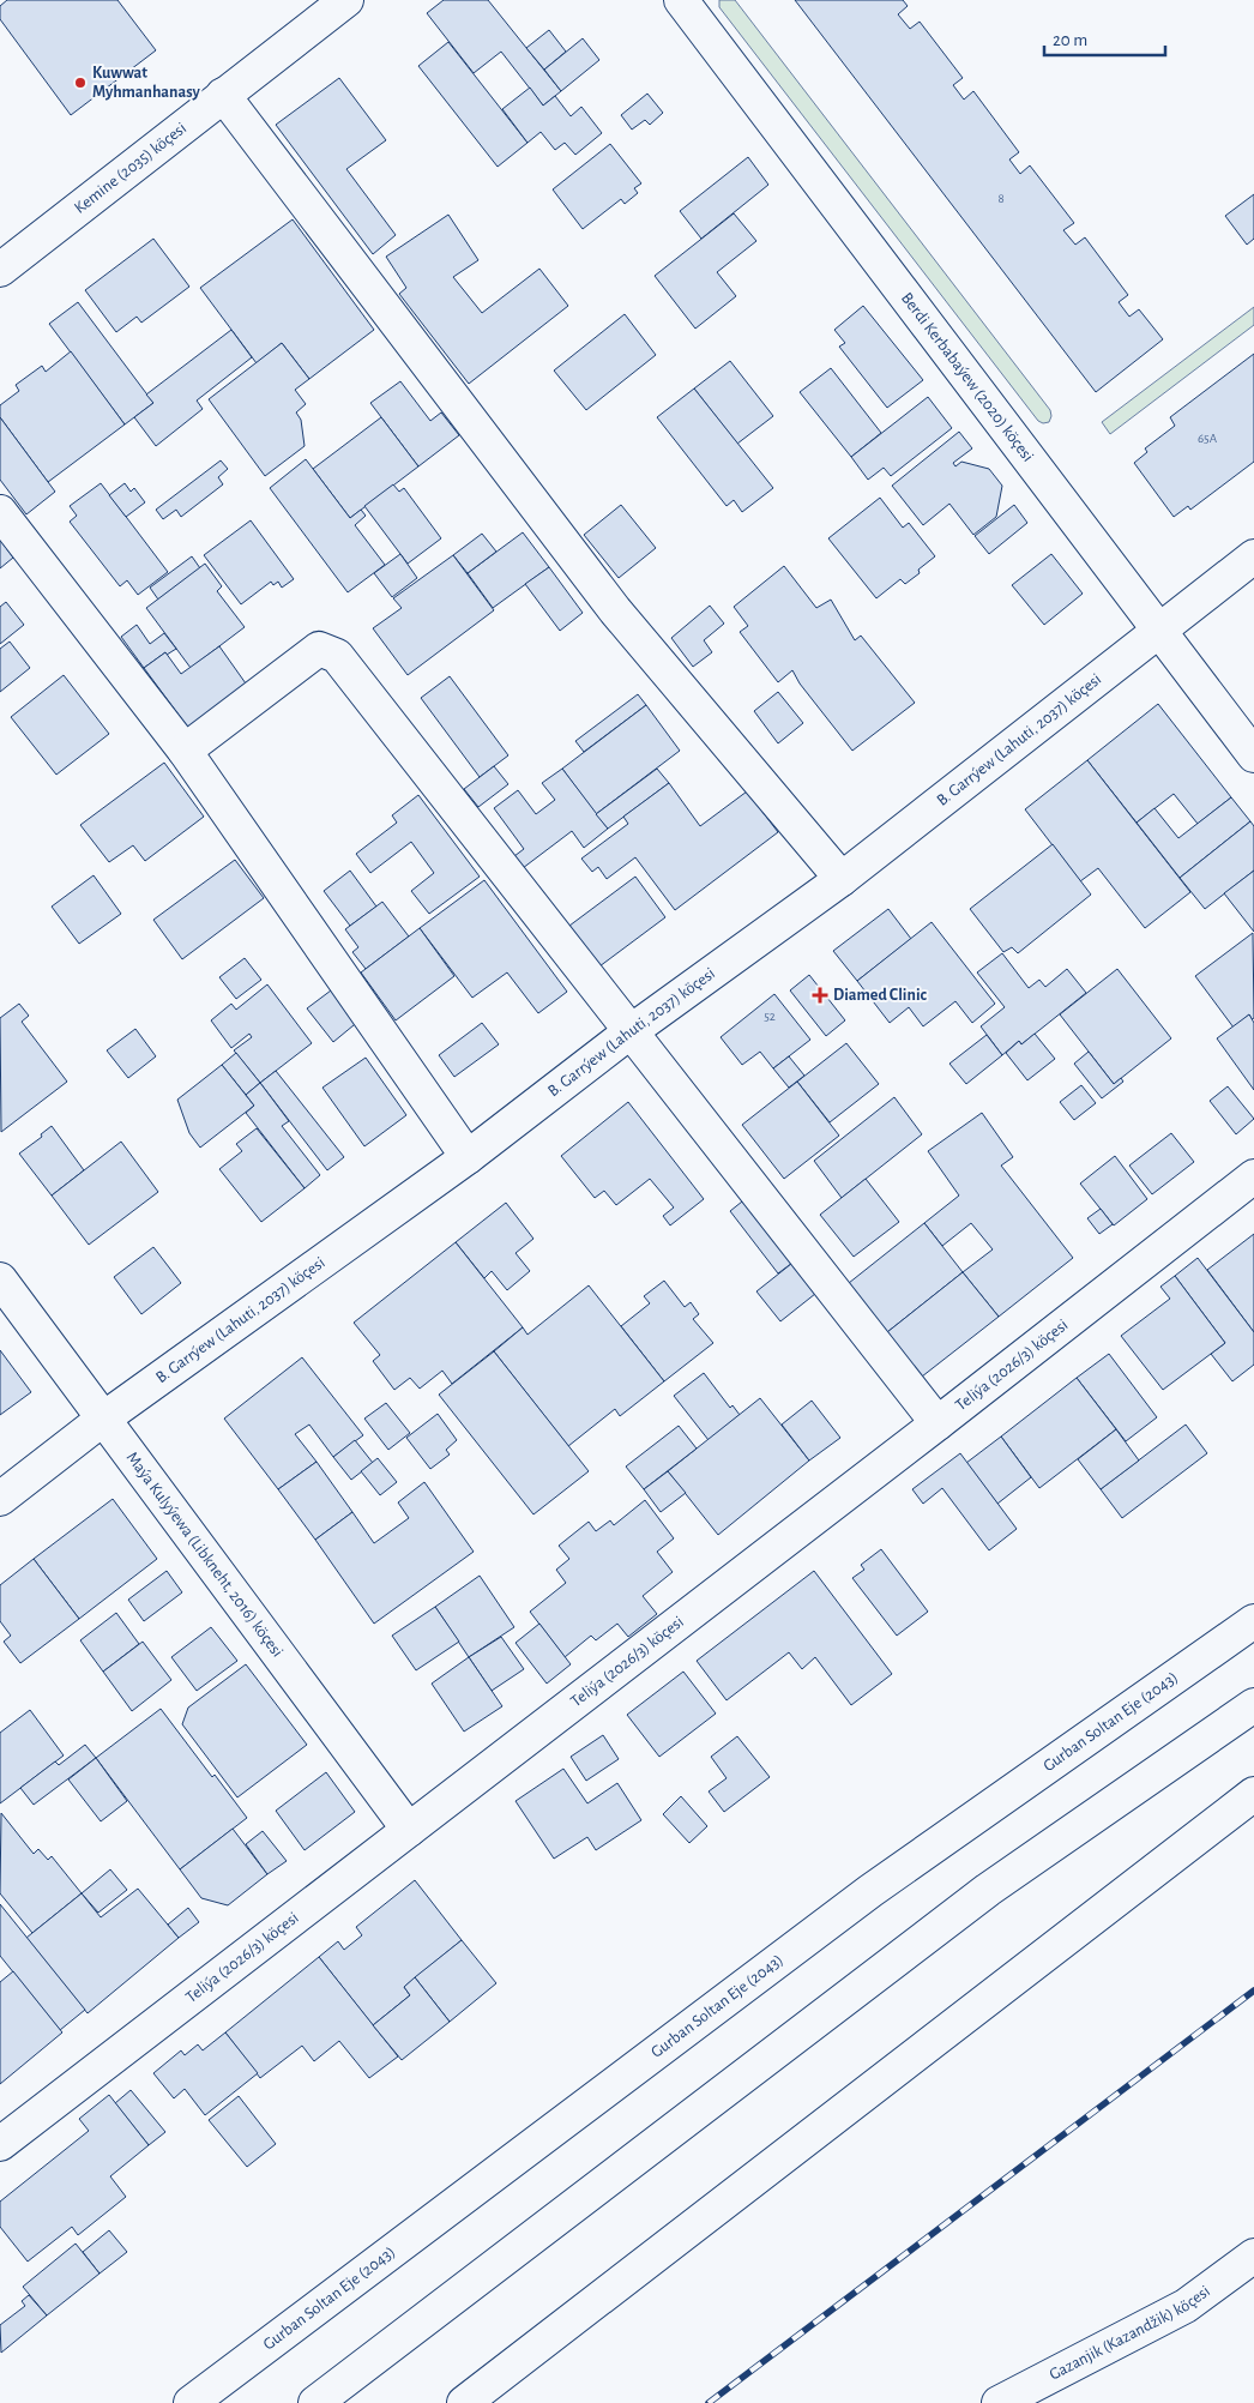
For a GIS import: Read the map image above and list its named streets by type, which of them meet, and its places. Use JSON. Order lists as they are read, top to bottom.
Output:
{
  "streets": {
    "main road": [
      "Kemine (2035) köçesi",
      "Berdi Kerbabaýew (2020) köçesi",
      "B. Garrýew (Lahuti, 2037) köçesi",
      "Teliýa (2026/3) köçesi",
      "Maýa Kulyýewa (Libkneht, 2016) köçesi",
      "Gurban Soltan Eje (2043)",
      "Gazanjik (Kazandžik) köçesi"
    ]
  },
  "crossings": [
    ["Berdi Kerbabaýew (2020) köçesi", "B. Garrýew (Lahuti, 2037) köçesi"],
    ["B. Garrýew (Lahuti, 2037) köçesi", "Maýa Kulyýewa (Libkneht, 2016) köçesi"],
    ["Teliýa (2026/3) köçesi", "Maýa Kulyýewa (Libkneht, 2016) köçesi"]
  ],
  "places": {
    "other": ["Kuwwat Myhmanhanasy"],
    "health": ["Diamed Clinic"]
  },
  "house_numbers": ["8", "65A", "52"],
  "scale_bar": "20 m"
}
